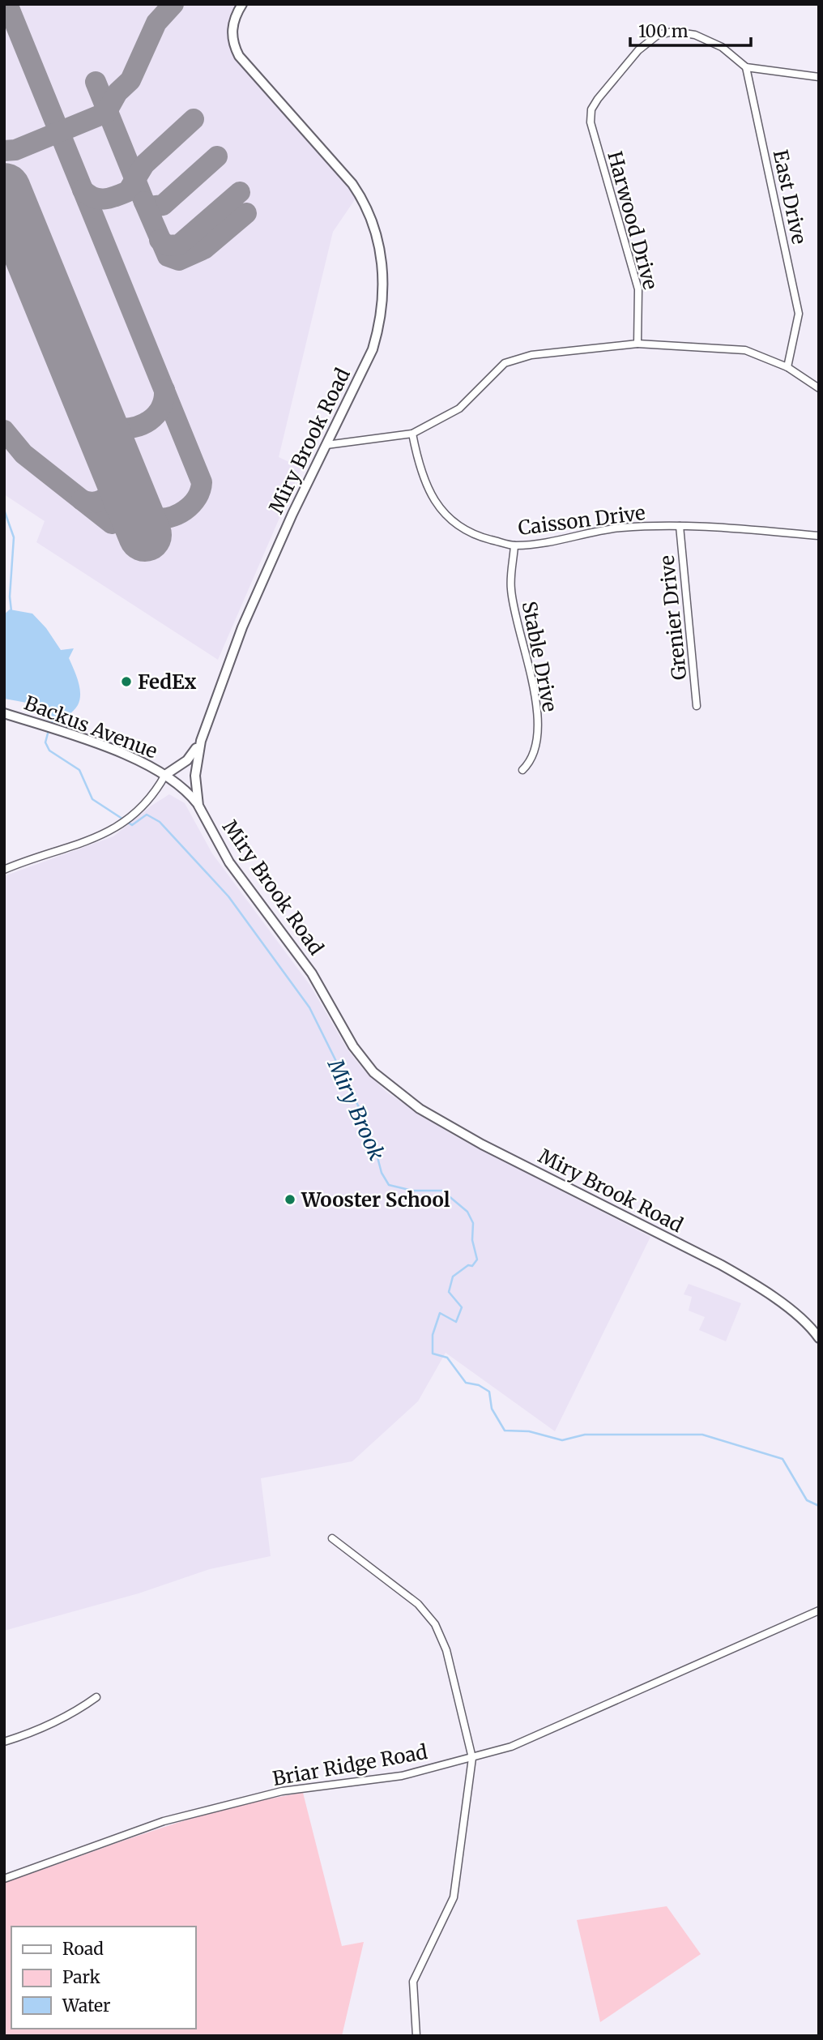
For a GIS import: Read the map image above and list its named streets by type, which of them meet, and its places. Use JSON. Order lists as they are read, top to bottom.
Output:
{
  "streets": {
    "main road": ["Miry Brook Road", "Backus Avenue"],
    "street": [
      "East Drive",
      "Harwood Drive",
      "Caisson Drive",
      "Grenier Drive",
      "Stable Drive",
      "Briar Ridge Road"
    ]
  },
  "crossings": [
    ["East Drive", "Harwood Drive"],
    ["Miry Brook Road", "Backus Avenue"],
    ["Caisson Drive", "Grenier Drive"],
    ["Caisson Drive", "Stable Drive"]
  ],
  "water": ["Miry Brook"],
  "places": ["FedEx", "Wooster School"],
  "legend": ["Road", "Park", "Water"],
  "scale_bar": "100 m"
}
